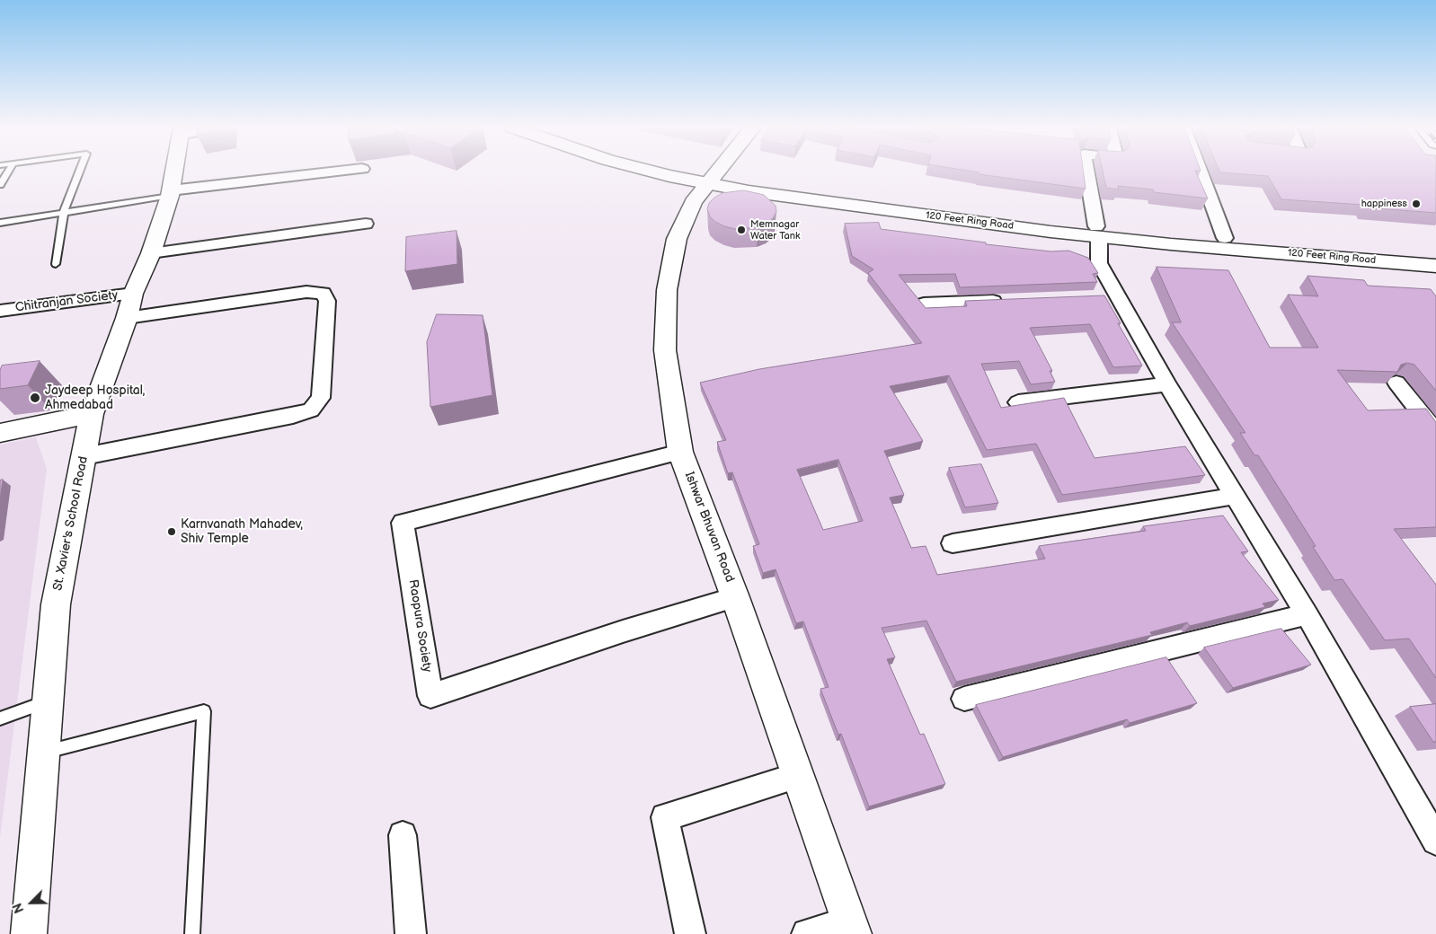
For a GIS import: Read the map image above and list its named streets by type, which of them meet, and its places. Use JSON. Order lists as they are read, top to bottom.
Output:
{
  "streets": {
    "street": [
      "120 Feet Ring Road",
      "Chitranjan Society",
      "St. Xavier's School Road",
      "Ishwar Bhuvan Road",
      "Raopura Society"
    ]
  },
  "crossings": [
    ["120 Feet Ring Road", "Ishwar Bhuvan Road"],
    ["Chitranjan Society", "St. Xavier's School Road"],
    ["Ishwar Bhuvan Road", "Raopura Society"]
  ],
  "places": [
    "happiness",
    "Memnagar Water Tank",
    "Jaydeep Hospital, Ahmedabad",
    "Karnvanath Mahadev, Shiv Temple"
  ],
  "north": "bottom left"
}
